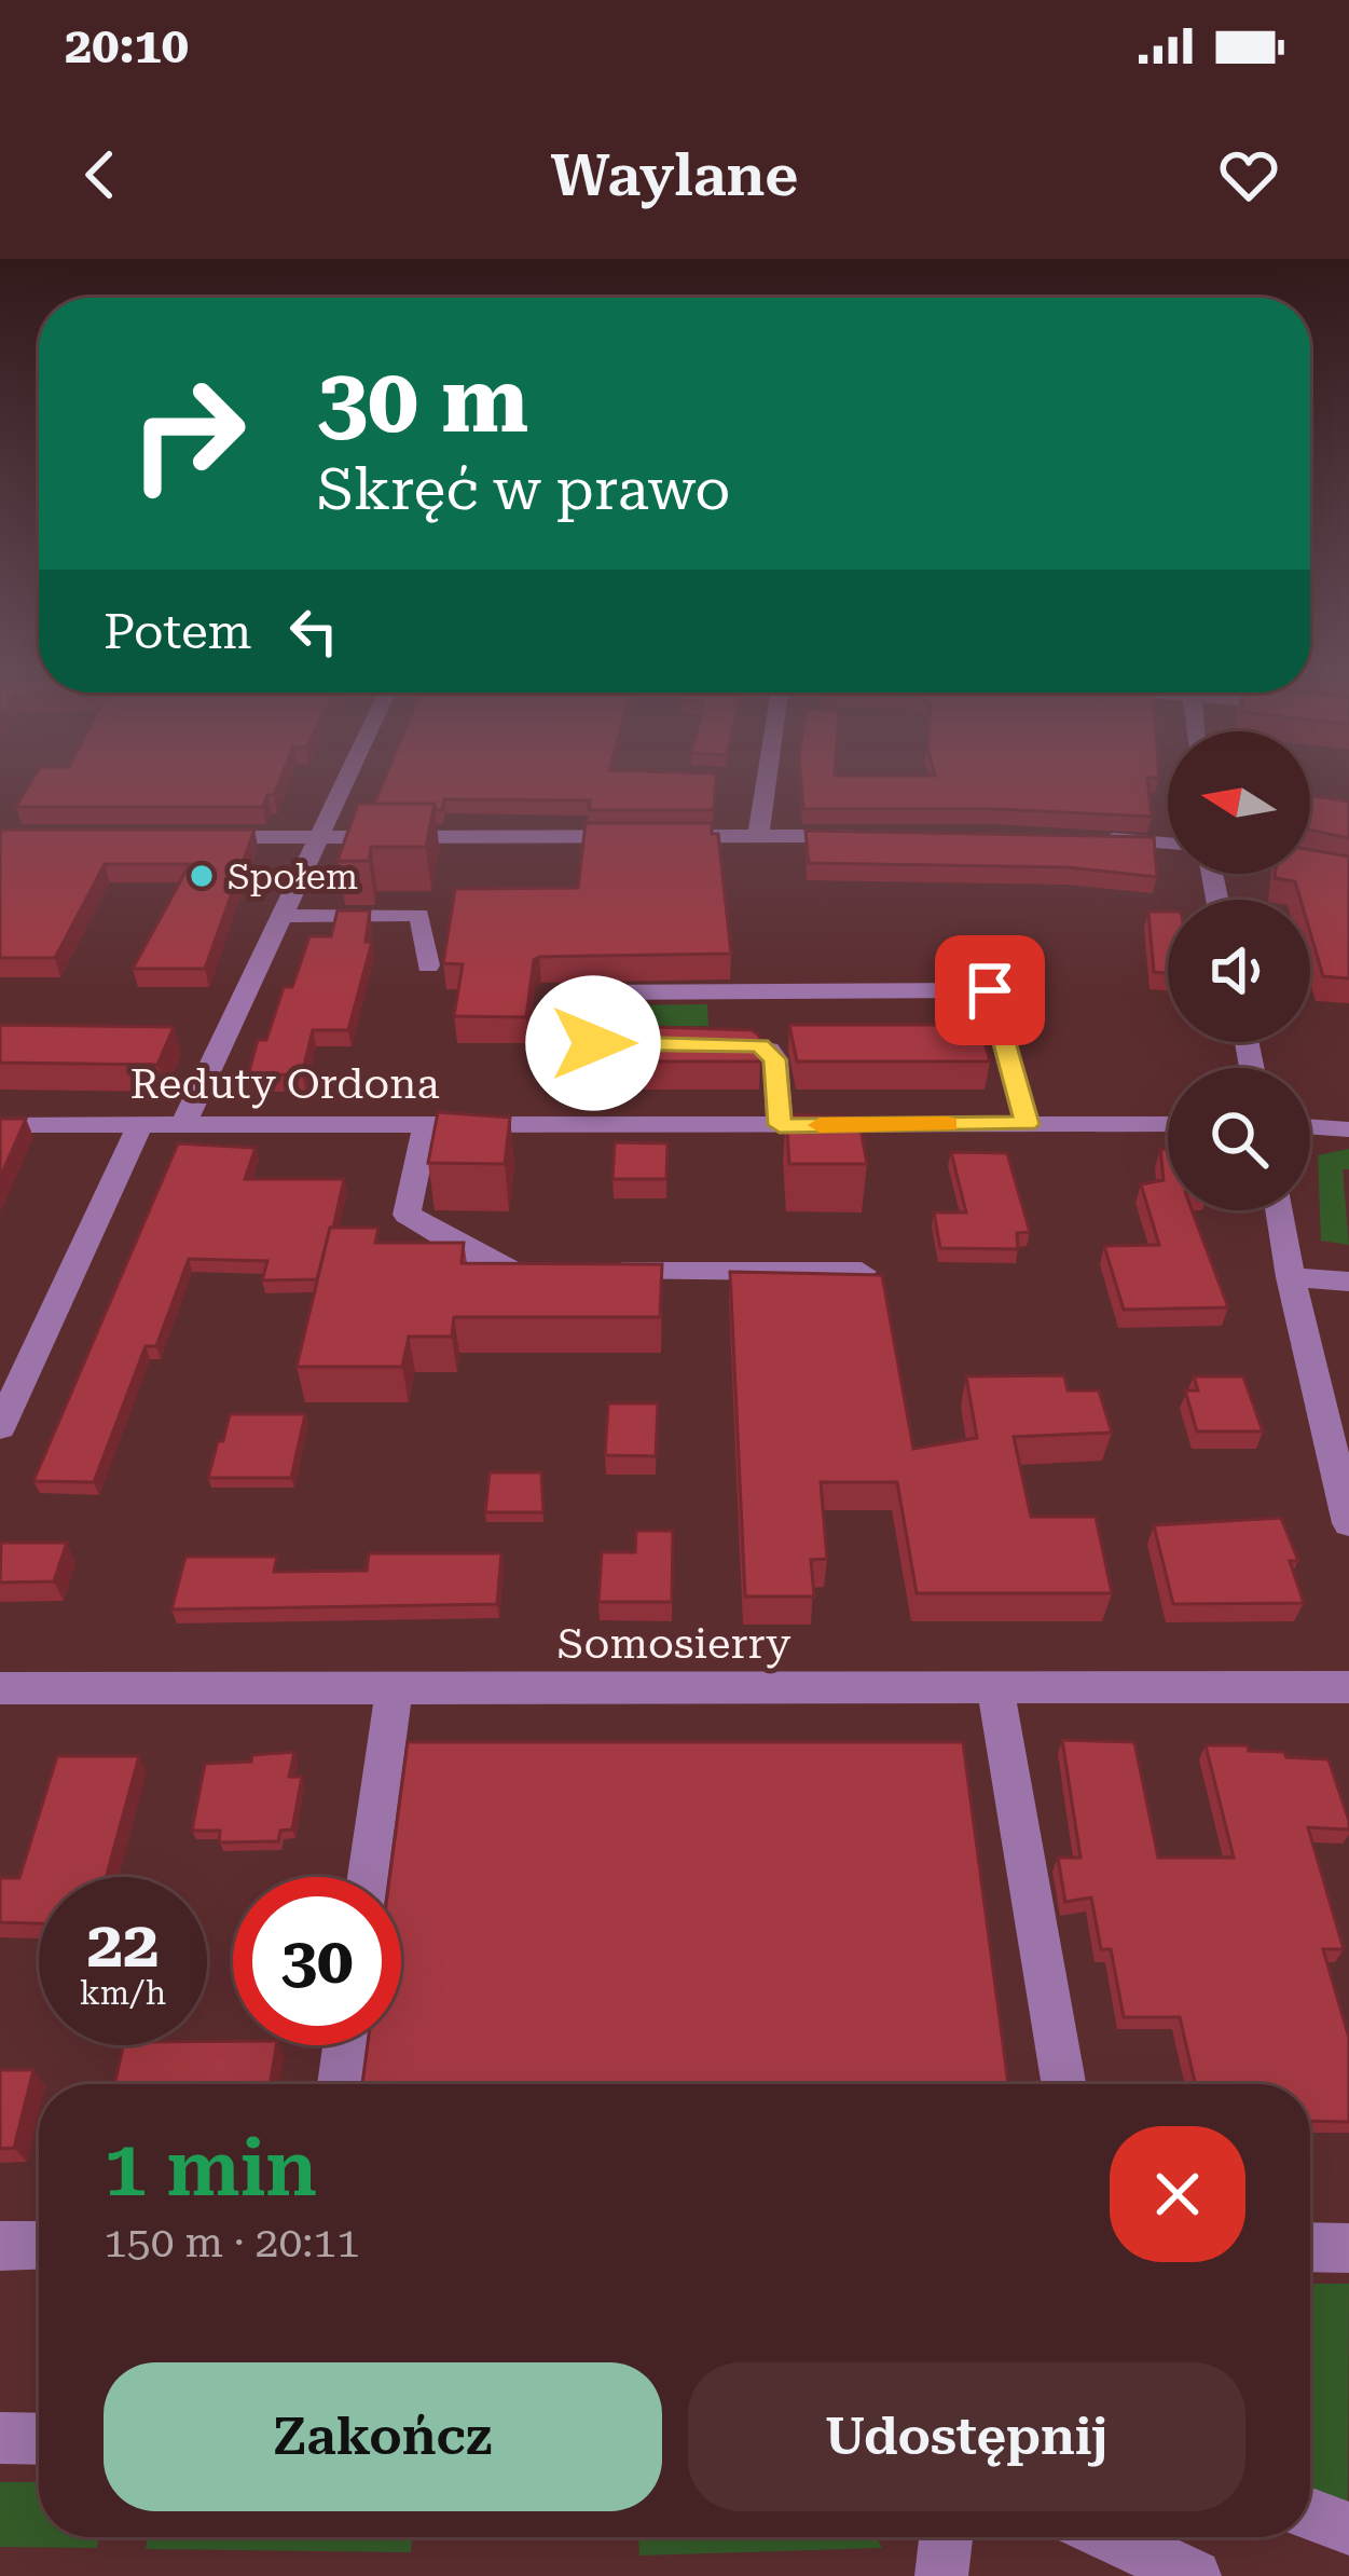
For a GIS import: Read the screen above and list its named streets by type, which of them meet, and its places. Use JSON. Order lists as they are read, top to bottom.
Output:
{
  "streets": {
    "street": ["Reduty Ordona", "Somosierry"]
  },
  "places": ["Społem"],
  "north": "left",
  "page": {
    "status": "20:10",
    "header": "Waylane",
    "turn": ["30 m", "Skręć w prawo"],
    "then": "Potem",
    "speed": "22 km/h",
    "limit": "30",
    "heading": ["1 min", "150 m · 20:11"],
    "buttons": ["Zakończ", "Udostępnij"]
  }
}
